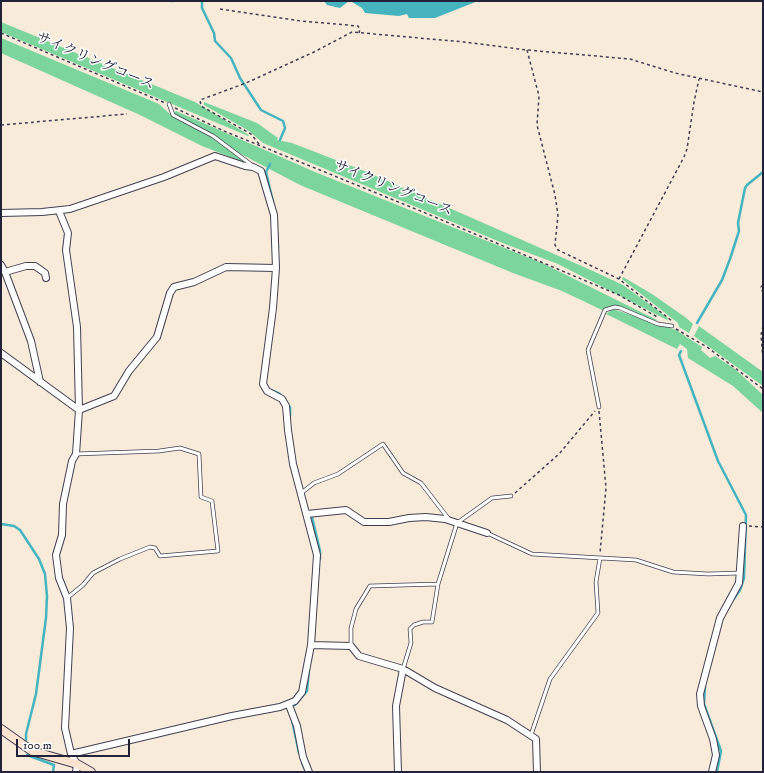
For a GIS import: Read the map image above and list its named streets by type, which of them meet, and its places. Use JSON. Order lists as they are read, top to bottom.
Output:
{
  "streets": {
    "path": ["サイクリングコース"]
  },
  "scale_bar": "100 m"
}
